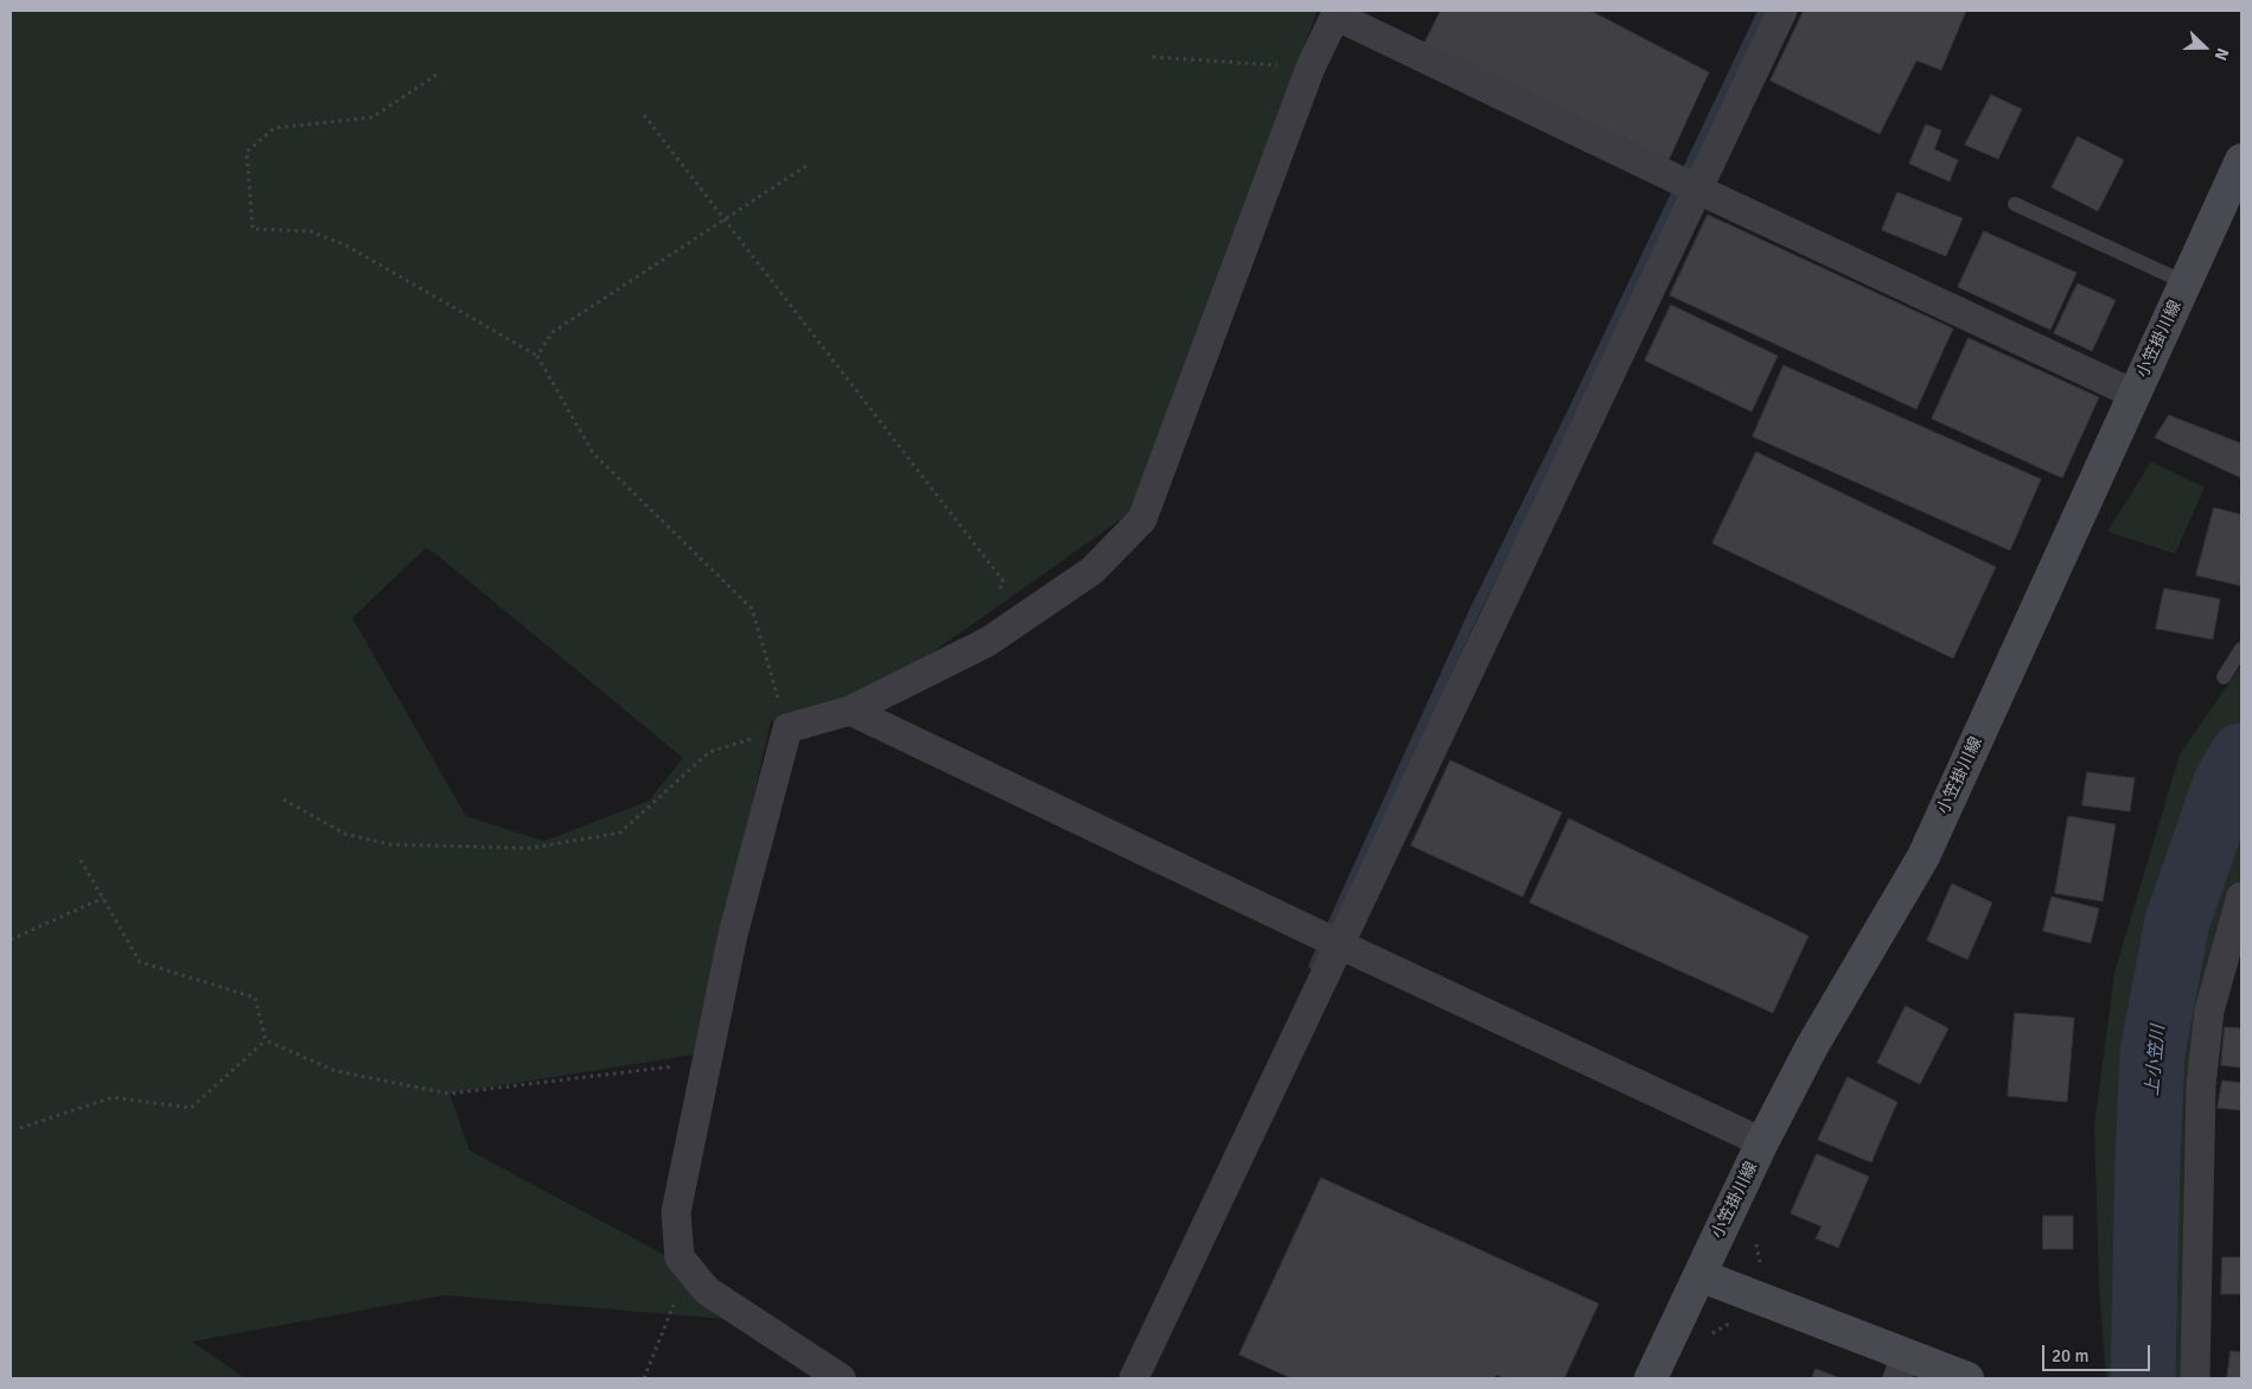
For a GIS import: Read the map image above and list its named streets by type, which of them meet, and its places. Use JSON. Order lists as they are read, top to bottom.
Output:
{
  "streets": {
    "main road": ["小笠掛川線"]
  },
  "water": ["上小笠川"],
  "scale_bar": "20 m",
  "north": "right"
}
